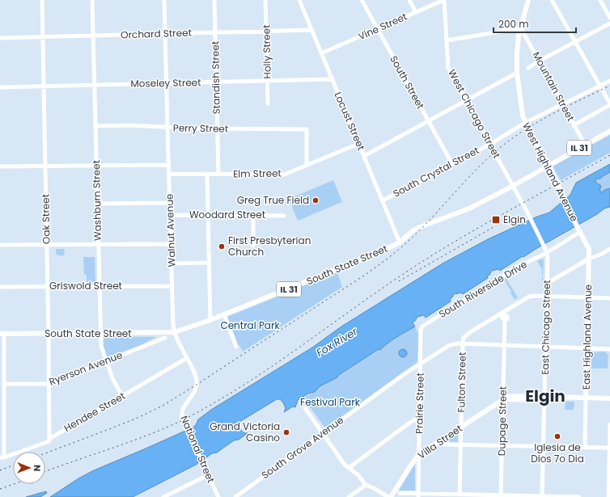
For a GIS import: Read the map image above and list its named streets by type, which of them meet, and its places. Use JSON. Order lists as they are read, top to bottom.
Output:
{
  "streets": {
    "main road": [
      "IL 31",
      "West Highland Avenue",
      "South State Street",
      "East Highland Avenue",
      "Villa Street"
    ],
    "street": [
      "Vine Street",
      "Orchard Street",
      "Holly Street",
      "Standish Street",
      "South Street",
      "Moseley Street",
      "Mountain Street",
      "West Chicago Street",
      "Locust Street",
      "Perry Street",
      "South Crystal Street",
      "Elm Street",
      "Washburn Street",
      "Woodard Street",
      "Oak Street",
      "Walnut Avenue",
      "Griswold Street",
      "South Riverside Drive",
      "East Chicago Street",
      "Ryerson Avenue",
      "Fulton Street",
      "Prairie Street",
      "Hendee Street",
      "Dupage Street",
      "South Grove Avenue",
      "National Street"
    ]
  },
  "crossings": [
    ["Vine Street", "South Street"],
    ["Vine Street", "West Chicago Street"],
    ["Vine Street", "Locust Street"],
    ["Orchard Street", "Holly Street"],
    ["Orchard Street", "Standish Street"],
    ["Orchard Street", "Locust Street"],
    ["Orchard Street", "Washburn Street"],
    ["Orchard Street", "Oak Street"],
    ["Orchard Street", "Walnut Avenue"],
    ["Holly Street", "Moseley Street"],
    ["Standish Street", "Moseley Street"],
    ["Standish Street", "Perry Street"],
    ["Standish Street", "Elm Street"],
    ["South Street", "South Crystal Street"],
    ["Moseley Street", "Locust Street"],
    ["Moseley Street", "Washburn Street"],
    ["Moseley Street", "Oak Street"],
    ["Moseley Street", "Walnut Avenue"],
    ["Mountain Street", "IL 31"],
    ["Mountain Street", "South Crystal Street"],
    ["Mountain Street", "West Highland Avenue"],
    ["West Chicago Street", "IL 31"],
    ["West Chicago Street", "South Crystal Street"],
    ["West Chicago Street", "South State Street"],
    ["West Chicago Street", "East Chicago Street"],
    ["Locust Street", "South Crystal Street"],
    ["Locust Street", "Elm Street"],
    ["Locust Street", "South State Street"],
    ["Perry Street", "Elm Street"],
    ["Perry Street", "Washburn Street"],
    ["Perry Street", "Walnut Avenue"],
    ["IL 31", "West Highland Avenue"],
    ["IL 31", "South State Street"],
    ["IL 31", "East Chicago Street"],
    ["South Crystal Street", "West Highland Avenue"],
    ["West Highland Avenue", "South Riverside Drive"],
    ["West Highland Avenue", "East Highland Avenue"],
    ["Elm Street", "Walnut Avenue"],
    ["Washburn Street", "South State Street"],
    ["Washburn Street", "Griswold Street"],
    ["Washburn Street", "Ryerson Avenue"],
    ["Washburn Street", "Hendee Street"],
    ["Woodard Street", "Walnut Avenue"],
    ["Oak Street", "South State Street"],
    ["Oak Street", "Griswold Street"],
    ["Oak Street", "Ryerson Avenue"],
    ["Oak Street", "Hendee Street"],
    ["Walnut Avenue", "South State Street"],
    ["Walnut Avenue", "Griswold Street"],
    ["Walnut Avenue", "National Street"],
    ["South State Street", "East Chicago Street"],
    ["South State Street", "National Street"],
    ["South Riverside Drive", "East Chicago Street"],
    ["South Riverside Drive", "East Highland Avenue"],
    ["South Riverside Drive", "Prairie Street"],
    ["East Chicago Street", "Villa Street"],
    ["East Chicago Street", "South Grove Avenue"],
    ["East Highland Avenue", "Villa Street"],
    ["East Highland Avenue", "South Grove Avenue"],
    ["Fulton Street", "Villa Street"],
    ["Fulton Street", "South Grove Avenue"],
    ["Prairie Street", "Villa Street"],
    ["Prairie Street", "South Grove Avenue"],
    ["Hendee Street", "National Street"],
    ["Dupage Street", "Villa Street"],
    ["Dupage Street", "South Grove Avenue"]
  ],
  "districts": ["Elgin"],
  "water": ["Fox River"],
  "parks": ["Central Park", "Festival Park"],
  "places": {
    "other": [
      "Greg True Field",
      "First Presbyterian Church",
      "Grand Victoria Casino",
      "Iglesia de Dios 7o Dia"
    ],
    "transit": ["Elgin"]
  },
  "scale_bar": "200 m",
  "north": "right"
}
